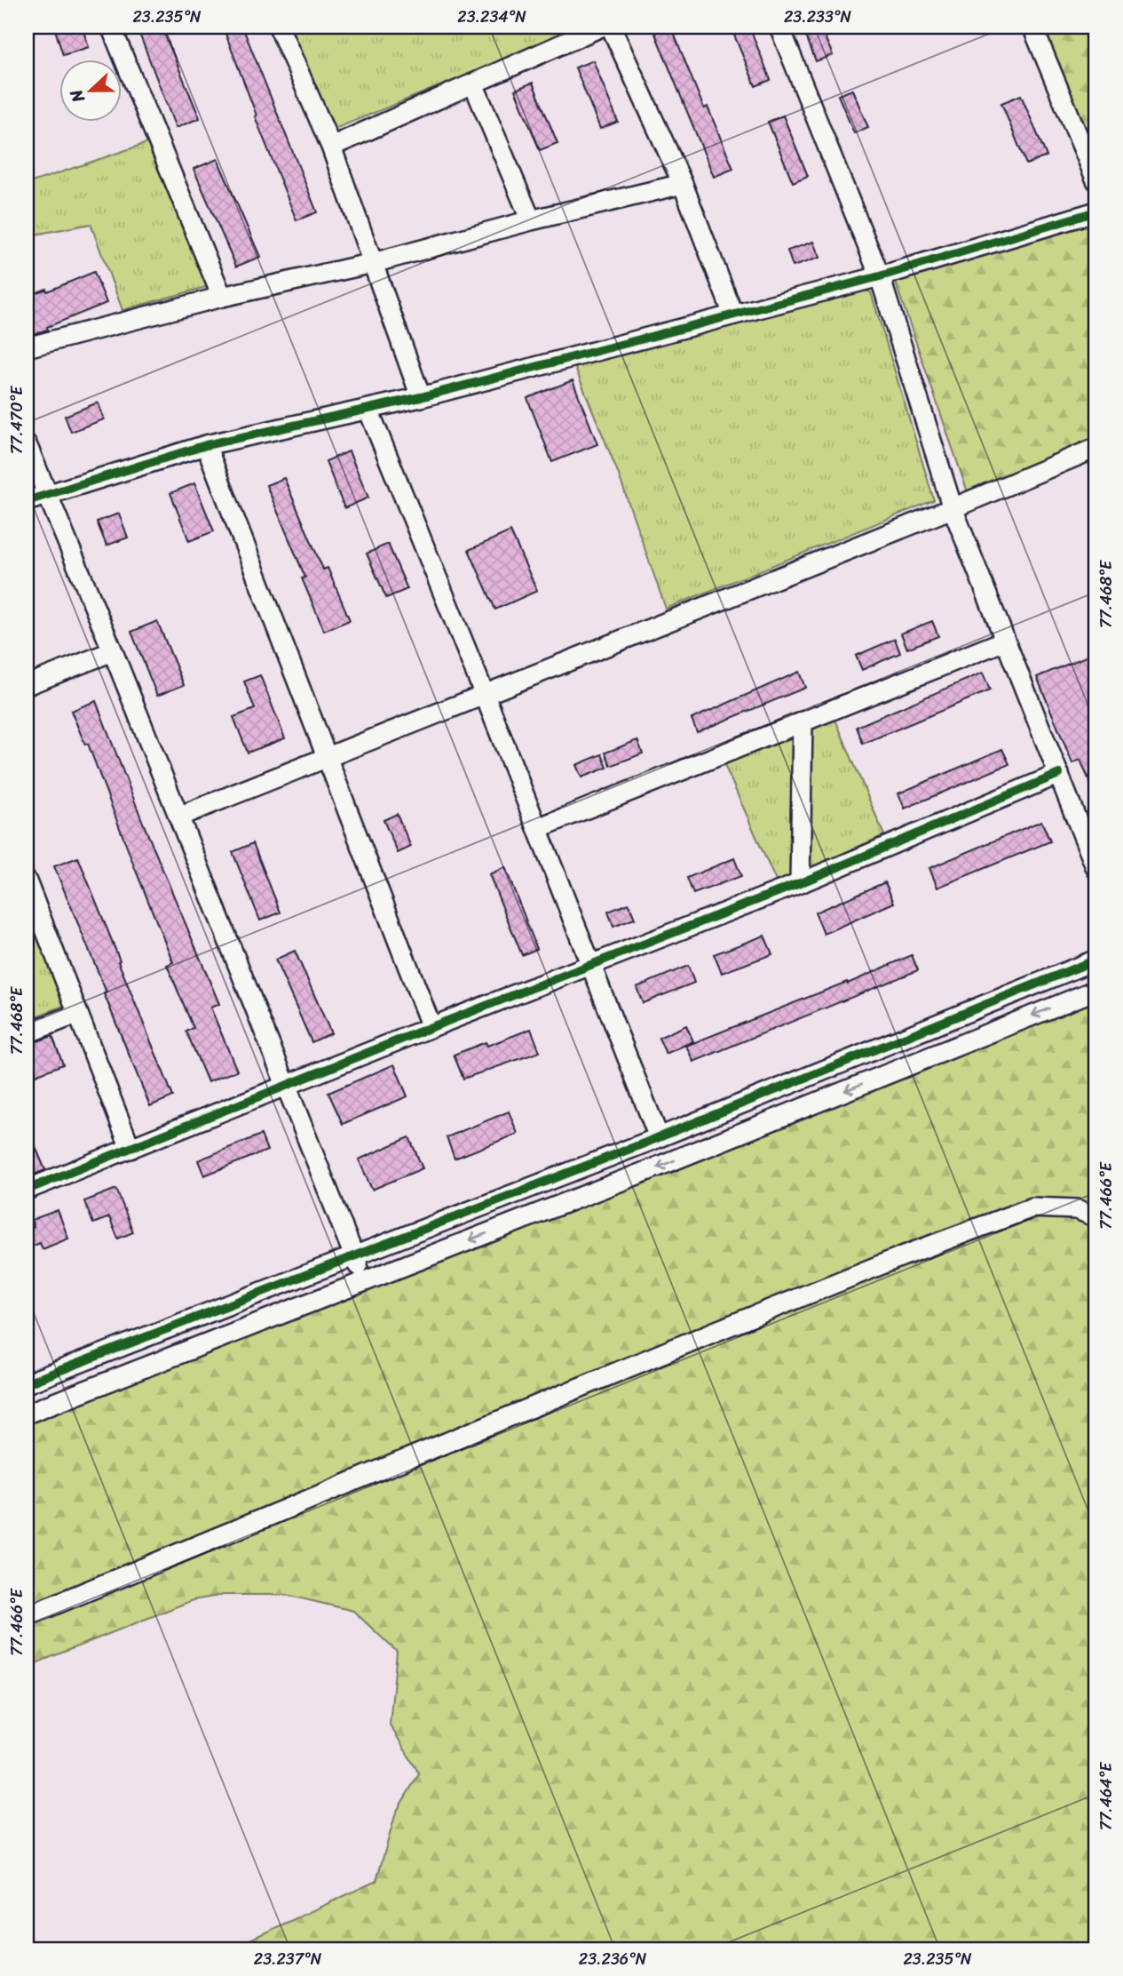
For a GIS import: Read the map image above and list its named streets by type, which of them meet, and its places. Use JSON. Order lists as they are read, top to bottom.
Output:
{
  "north": "left",
  "coordinates": [
    "23.235°N",
    "23.234°N",
    "23.233°N",
    "77.470°E",
    "77.468°E",
    "77.466°E",
    "77.464°E",
    "23.237°N",
    "23.236°N"
  ]
}
